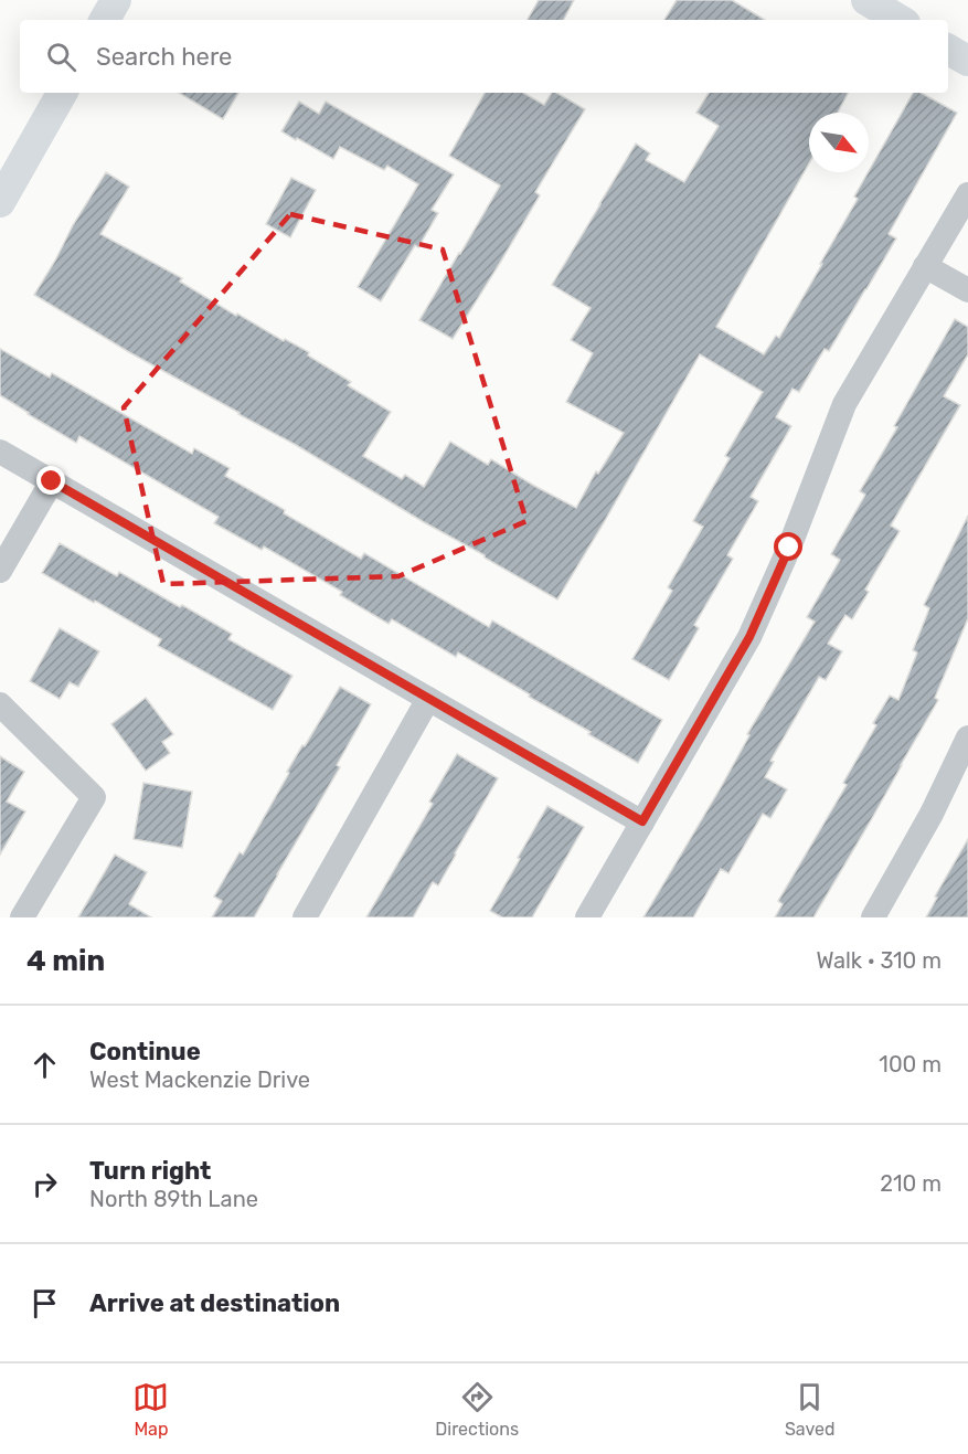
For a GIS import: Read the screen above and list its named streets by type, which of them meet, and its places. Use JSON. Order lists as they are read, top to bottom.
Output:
{
  "north": "bottom right",
  "page": {
    "search": "Search here",
    "heading": ["4 min", "Walk · 310 m"],
    "list": [
      ["Continue", "West Mackenzie Drive", "100 m"],
      ["Turn right", "North 89th Lane", "210 m"],
      "Arrive at destination"
    ],
    "nav": ["Map", "Directions", "Saved"]
  }
}
